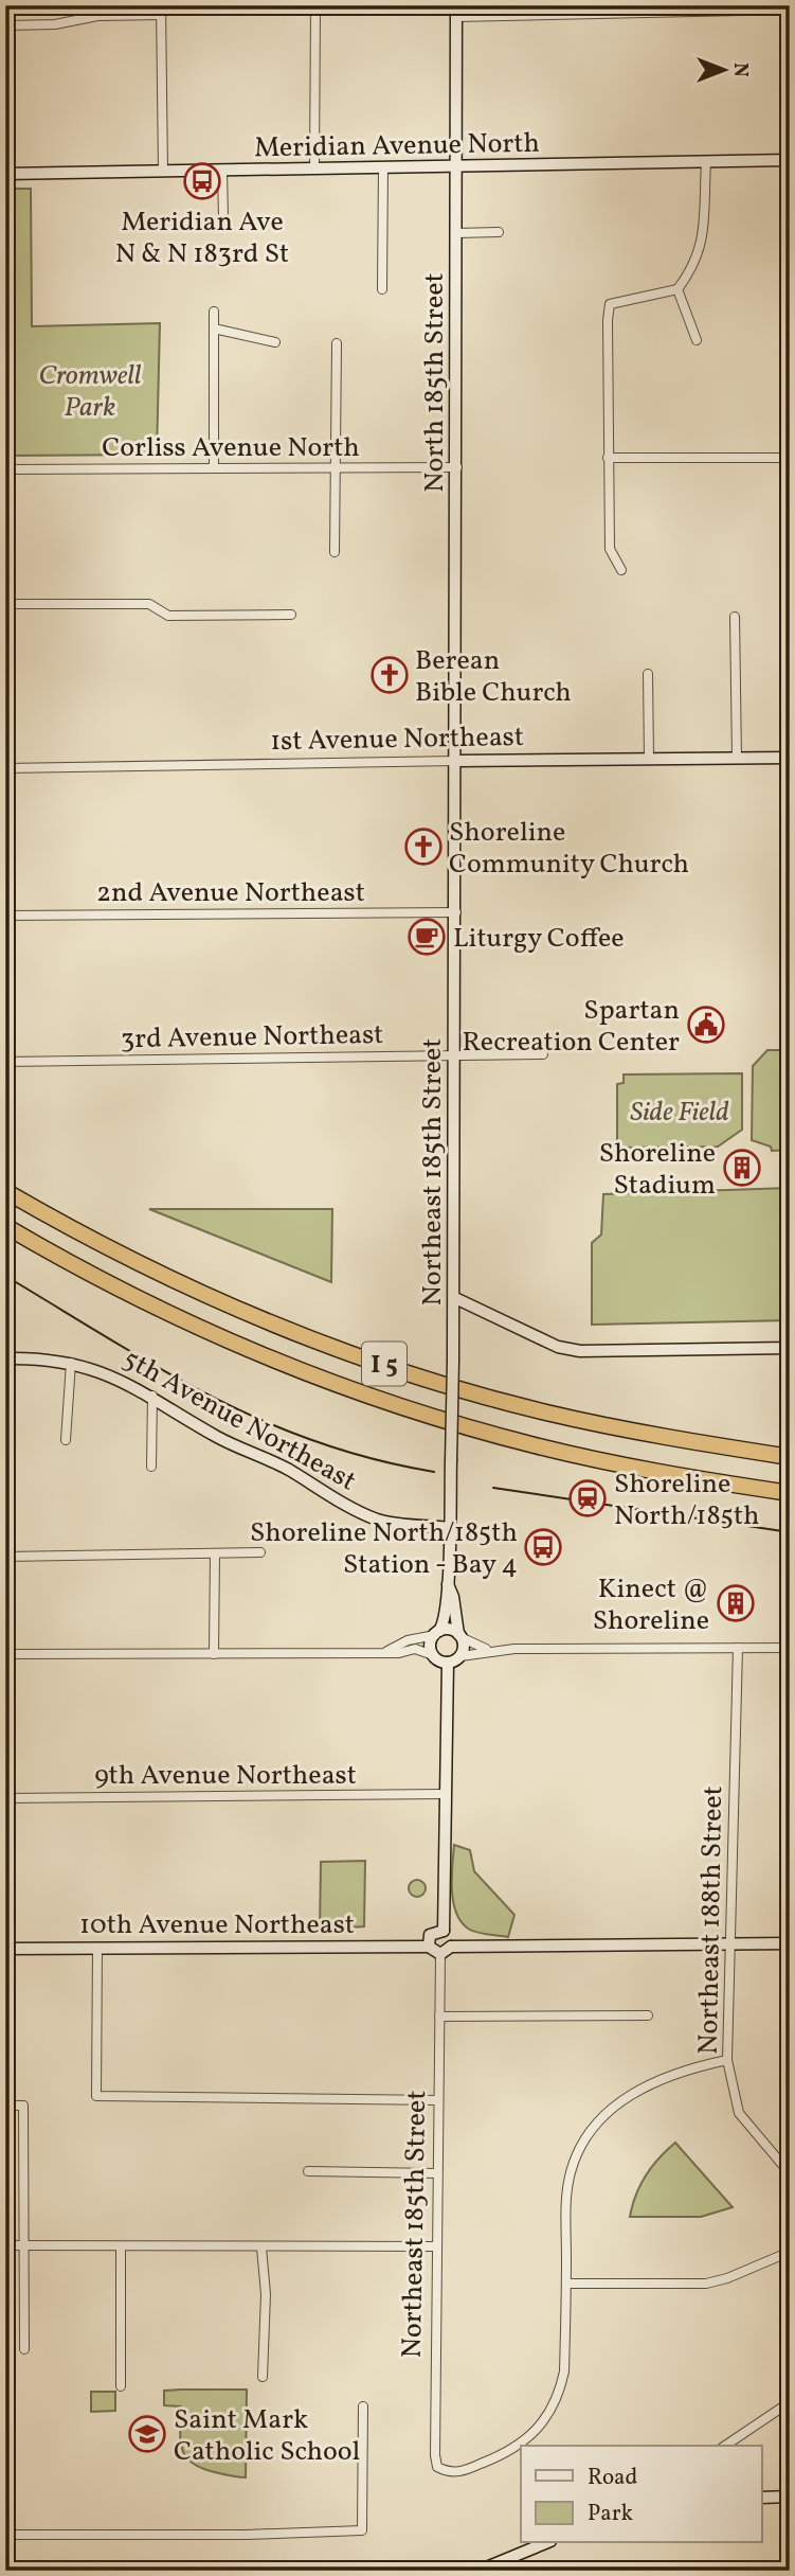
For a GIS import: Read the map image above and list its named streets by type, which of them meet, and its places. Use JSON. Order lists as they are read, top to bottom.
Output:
{
  "streets": {
    "highway": ["I 5"],
    "main road": [
      "Meridian Avenue North",
      "North 185th Street",
      "1st Avenue Northeast",
      "Northeast 185th Street",
      "5th Avenue Northeast",
      "10th Avenue Northeast"
    ],
    "street": [
      "Corliss Avenue North",
      "2nd Avenue Northeast",
      "3rd Avenue Northeast",
      "9th Avenue Northeast",
      "Northeast 188th Street"
    ]
  },
  "crossings": [
    ["Meridian Avenue North", "North 185th Street"],
    ["North 185th Street", "Corliss Avenue North"],
    ["North 185th Street", "1st Avenue Northeast"],
    ["North 185th Street", "Northeast 185th Street"],
    ["1st Avenue Northeast", "Northeast 185th Street"],
    ["2nd Avenue Northeast", "Northeast 185th Street"],
    ["3rd Avenue Northeast", "Northeast 185th Street"],
    ["Northeast 185th Street", "5th Avenue Northeast"]
  ],
  "parks": ["Cromwell Park", "Side Field"],
  "places": {
    "bus stop": ["Meridian Ave N & N 183rd St", "Shoreline North/185th Station - Bay 4"],
    "church": ["Berean Bible Church", "Shoreline Community Church"],
    "cafe": ["Liturgy Coffee"],
    "public building": ["Spartan Recreation Center"],
    "building": ["Shoreline Stadium", "Kinect @ Shoreline"],
    "station": ["Shoreline North/185th"],
    "school or university": ["Saint Mark Catholic School"]
  },
  "legend": ["Road", "Park"],
  "north": "right"
}
